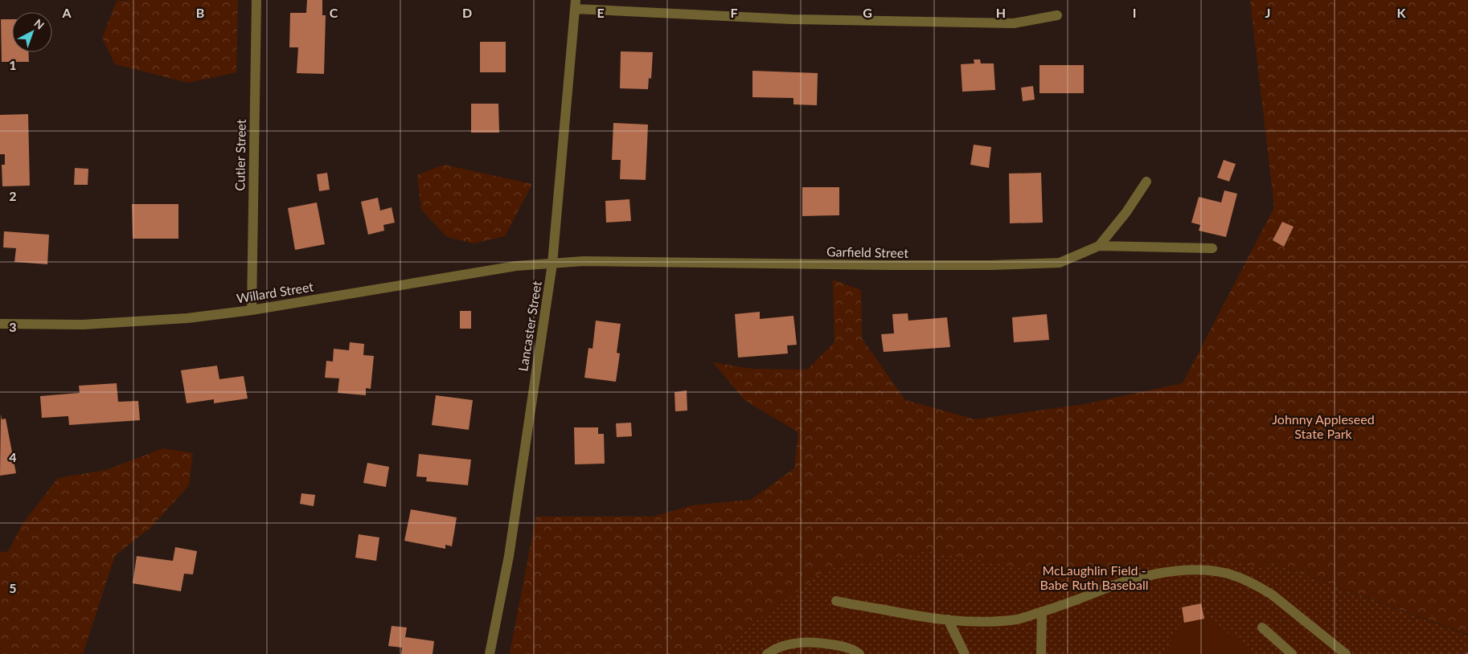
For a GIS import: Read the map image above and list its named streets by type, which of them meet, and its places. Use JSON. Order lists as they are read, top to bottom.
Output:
{
  "streets": {
    "street": [
      "Cutler Street",
      "Garfield Street",
      "Willard Street",
      "Lancaster Street"
    ]
  },
  "crossings": [
    ["Cutler Street", "Willard Street"],
    ["Garfield Street", "Willard Street"],
    ["Garfield Street", "Lancaster Street"],
    ["Willard Street", "Lancaster Street"]
  ],
  "parks": ["Johnny Appleseed State Park", "McLaughlin Field - Babe Ruth Baseball"],
  "north": "top right",
  "grid": {
    "columns": [
      "A",
      "B",
      "C",
      "D",
      "E",
      "F",
      "G",
      "H",
      "I",
      "J",
      "K"
    ],
    "rows": [
      "1",
      "2",
      "3",
      "4",
      "5"
    ]
  }
}
